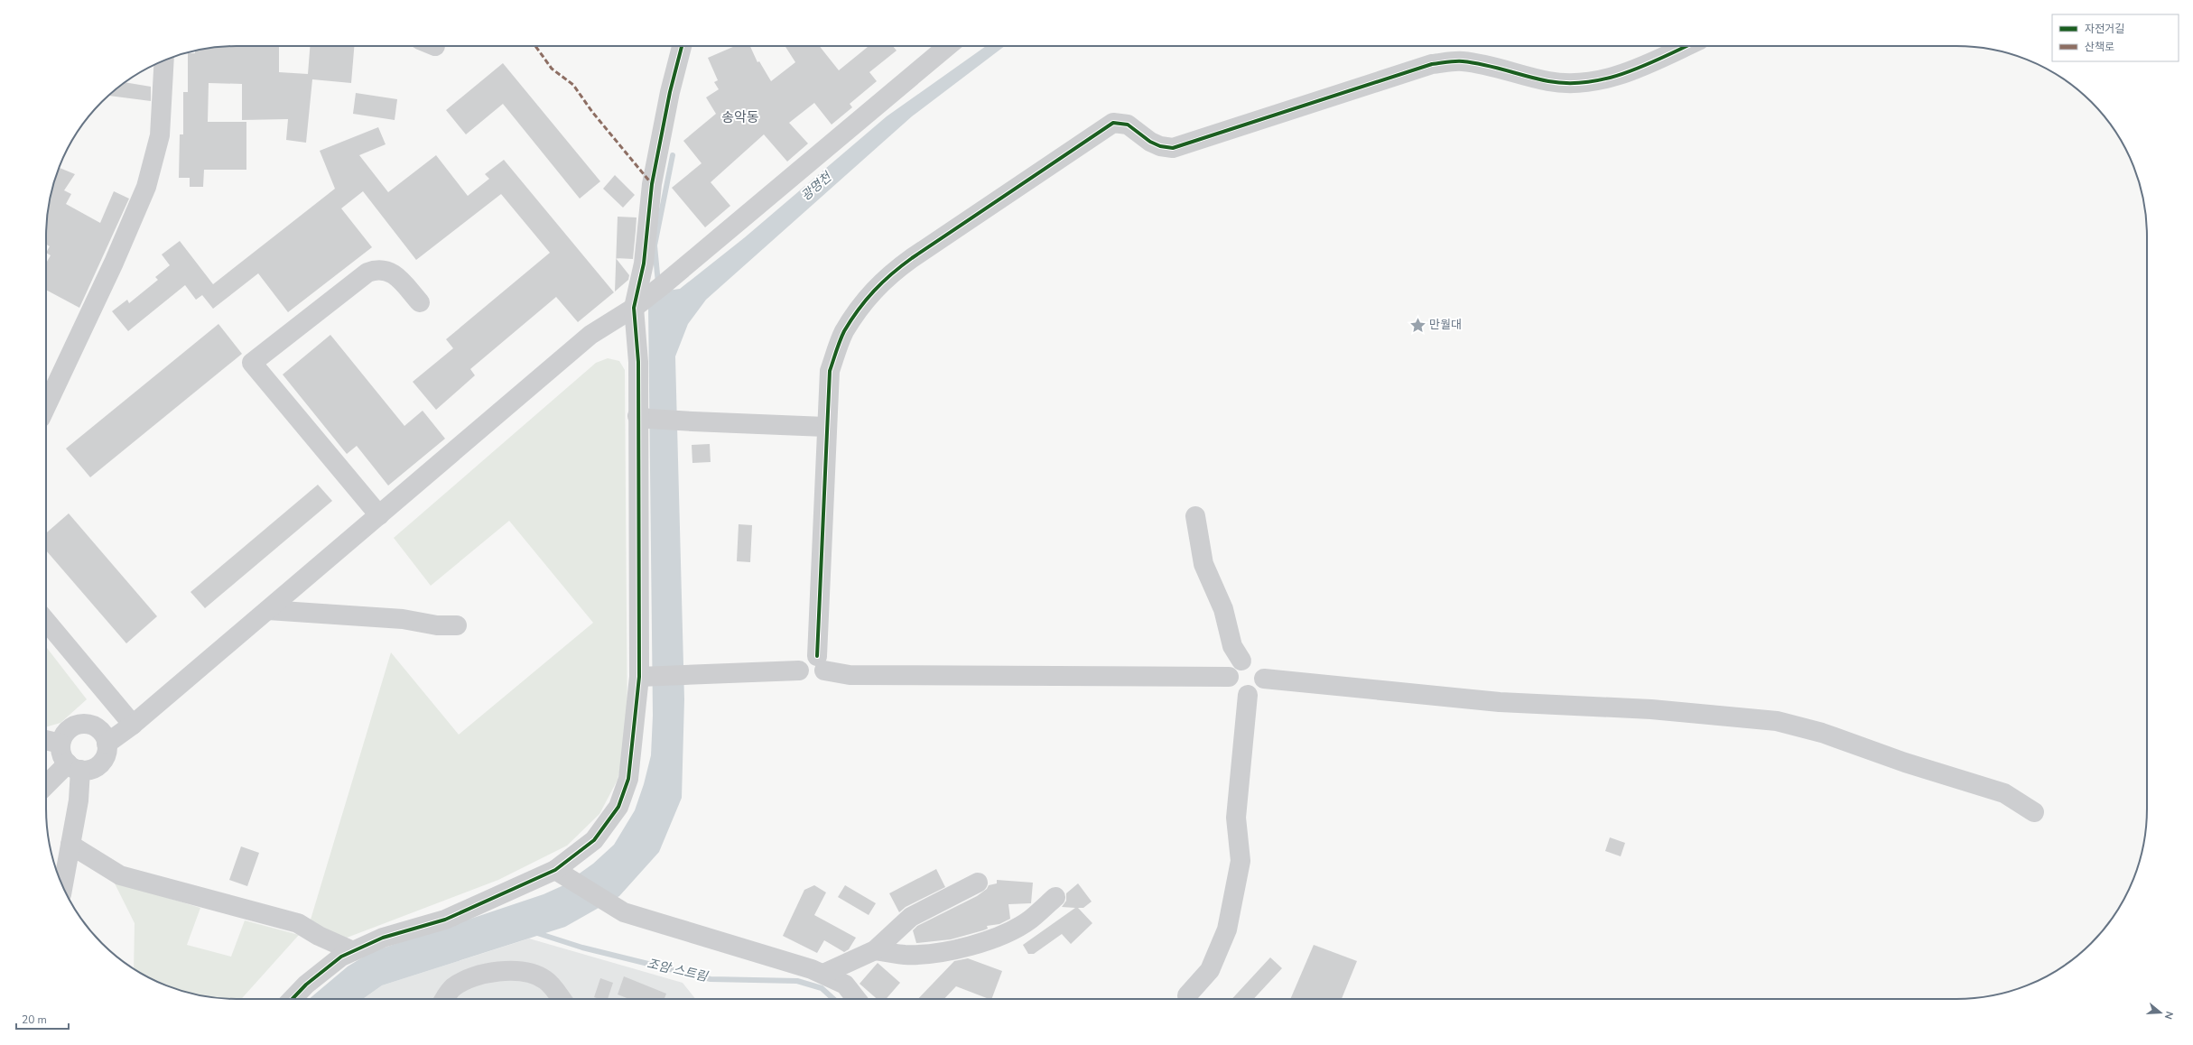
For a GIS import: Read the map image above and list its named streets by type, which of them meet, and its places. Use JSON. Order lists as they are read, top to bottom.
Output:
{
  "districts": ["송악동"],
  "water": ["광명천", "조암 스트림"],
  "places": {
    "place": ["만월대"]
  },
  "legend": ["자전거길", "산책로"],
  "scale_bar": "20 m",
  "north": "right"
}
